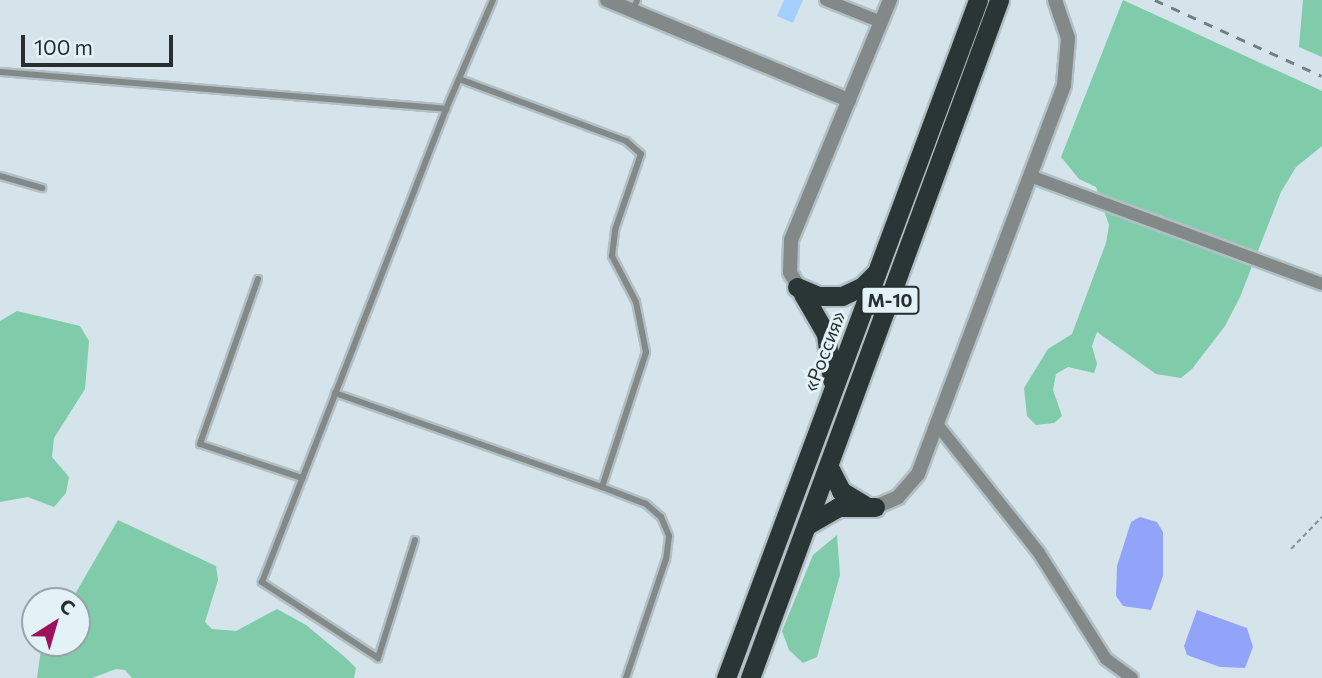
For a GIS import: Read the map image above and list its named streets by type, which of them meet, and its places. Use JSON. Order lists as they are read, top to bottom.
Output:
{
  "streets": {
    "highway": ["М-10", "«Россия»"]
  },
  "scale_bar": "100 m",
  "north": "top right"
}
